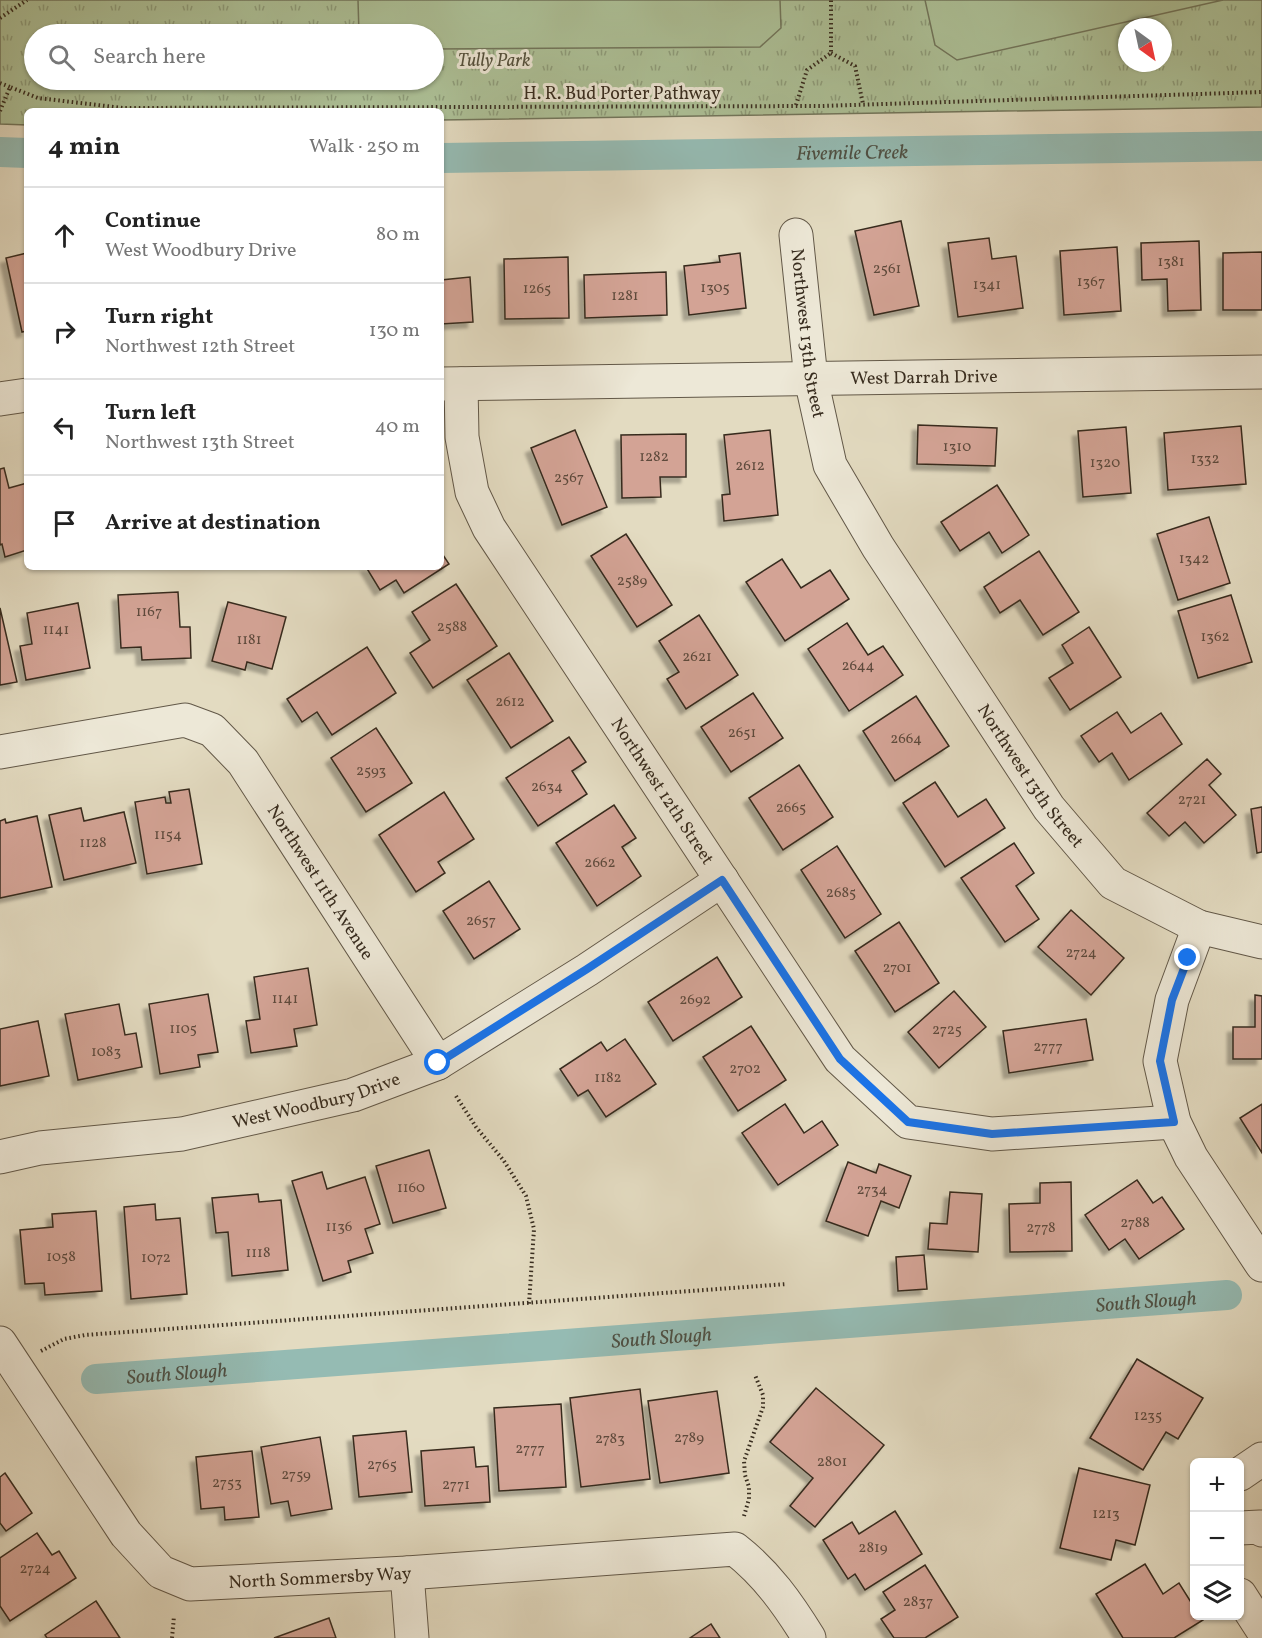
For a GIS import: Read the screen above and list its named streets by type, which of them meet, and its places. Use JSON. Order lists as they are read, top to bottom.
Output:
{
  "streets": {
    "street": [
      "Northwest 13th Street",
      "West Darrah Drive",
      "Northwest 12th Street",
      "Northwest 11th Avenue",
      "West Woodbury Drive",
      "North Sommersby Way"
    ],
    "path": ["H. R. Bud Porter Pathway"]
  },
  "crossings": [
    ["Northwest 13th Street", "West Darrah Drive"],
    ["West Darrah Drive", "Northwest 12th Street"],
    ["Northwest 12th Street", "West Woodbury Drive"],
    ["Northwest 11th Avenue", "West Woodbury Drive"]
  ],
  "water": ["Fivemile Creek", "South Slough"],
  "parks": ["Tully Park"],
  "house_numbers": [
    "1381",
    "2561",
    "1367",
    "1341",
    "1305",
    "1265",
    "1281",
    "1310",
    "1282",
    "1332",
    "1320",
    "2612",
    "2567",
    "1342",
    "2589",
    "1167",
    "2588",
    "1141",
    "1362",
    "1181",
    "2621",
    "2644",
    "2612",
    "2651",
    "2664",
    "2593",
    "2634",
    "2721",
    "2665",
    "1154",
    "1128",
    "2662",
    "2685",
    "2657",
    "2724",
    "2701",
    "1141",
    "2692",
    "1105",
    "2725",
    "2777",
    "1083",
    "2702",
    "1182",
    "1160",
    "2734",
    "2788",
    "1136",
    "2778",
    "1118",
    "1058",
    "1072",
    "1235",
    "2789",
    "2783",
    "2777",
    "2801",
    "2765",
    "2759",
    "2753",
    "2771",
    "1213",
    "2819",
    "2724",
    "2837"
  ],
  "north": "bottom right",
  "page": {
    "search": "Search here",
    "heading": ["4 min", "Walk · 250 m"],
    "list": [
      ["Continue", "West Woodbury Drive", "80 m"],
      ["Turn right", "Northwest 12th Street", "130 m"],
      ["Turn left", "Northwest 13th Street", "40 m"],
      "Arrive at destination"
    ],
    "map_buttons": ["+", "−"]
  }
}
